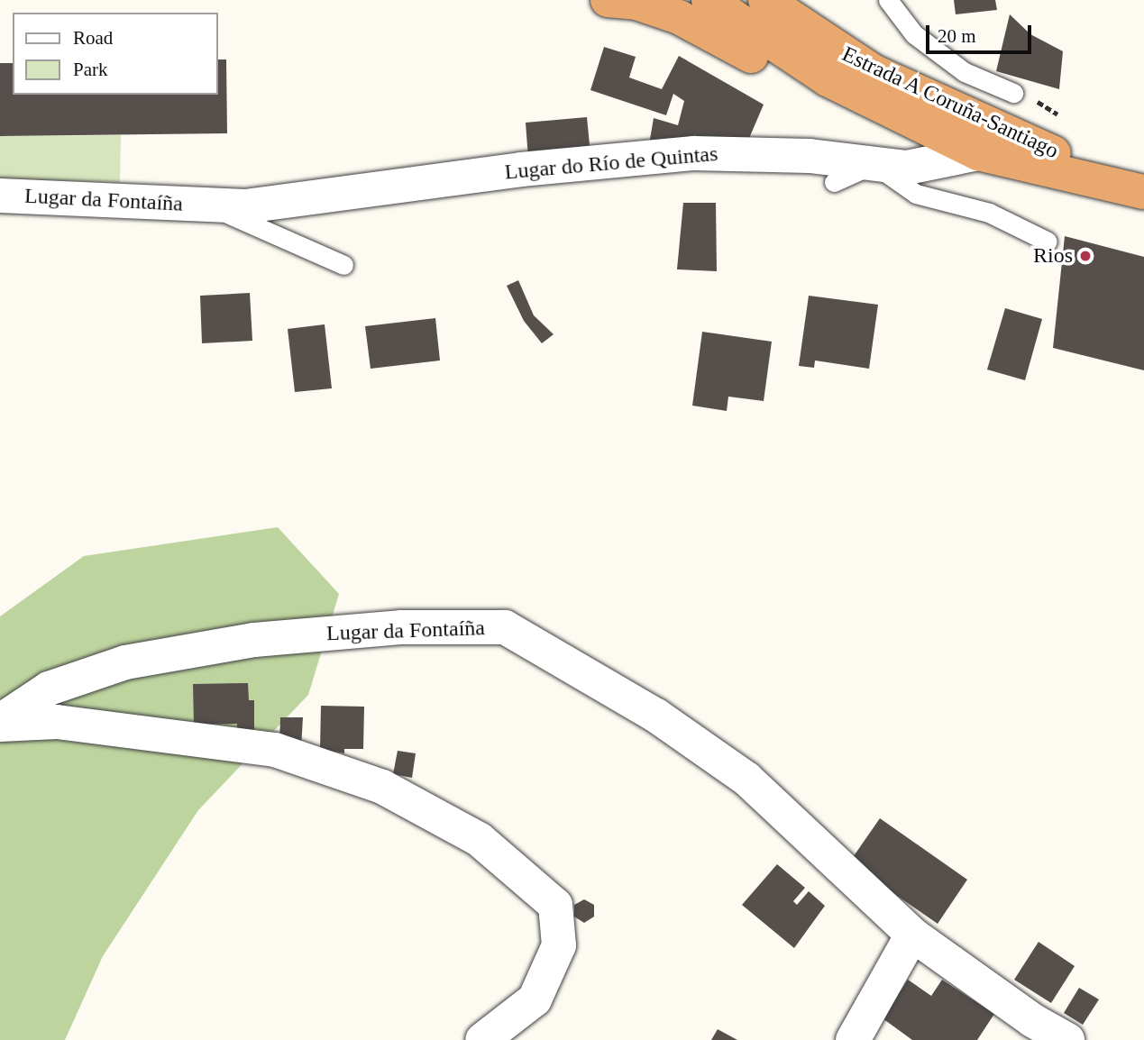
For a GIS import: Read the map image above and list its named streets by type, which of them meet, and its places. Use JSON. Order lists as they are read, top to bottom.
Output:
{
  "streets": {
    "highway": ["Estrada A Coruña-Santiago"],
    "street": ["Lugar do Río de Quintas", "Lugar da Fontaíña"]
  },
  "crossings": [
    ["Estrada A Coruña-Santiago", "Lugar do Río de Quintas"],
    ["Lugar do Río de Quintas", "Lugar da Fontaíña"]
  ],
  "places": ["Rios"],
  "legend": ["Road", "Park"],
  "scale_bar": "20 m"
}
